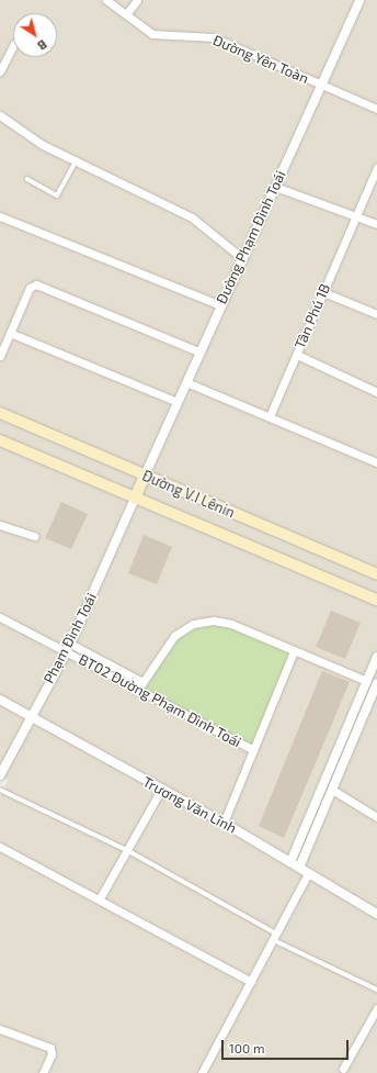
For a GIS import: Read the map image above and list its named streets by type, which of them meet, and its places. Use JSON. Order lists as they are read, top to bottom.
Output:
{
  "streets": {
    "main road": ["Đường V.I Lênin"],
    "street": [
      "Đường Yên Toàn",
      "Đường Phạm Đình Toái",
      "Tân Phú 1B",
      "Phạm Đình Toái",
      "BT02 Đường Phạm Đình Toái",
      "Trương Văn Lĩnh"
    ]
  },
  "crossings": [
    ["Đường Yên Toàn", "Đường Phạm Đình Toái"],
    ["Đường Phạm Đình Toái", "Đường V.I Lênin"],
    ["Đường V.I Lênin", "Phạm Đình Toái"],
    ["Phạm Đình Toái", "BT02 Đường Phạm Đình Toái"],
    ["Phạm Đình Toái", "Trương Văn Lĩnh"]
  ],
  "scale_bar": "100 m",
  "north": "bottom right"
}
